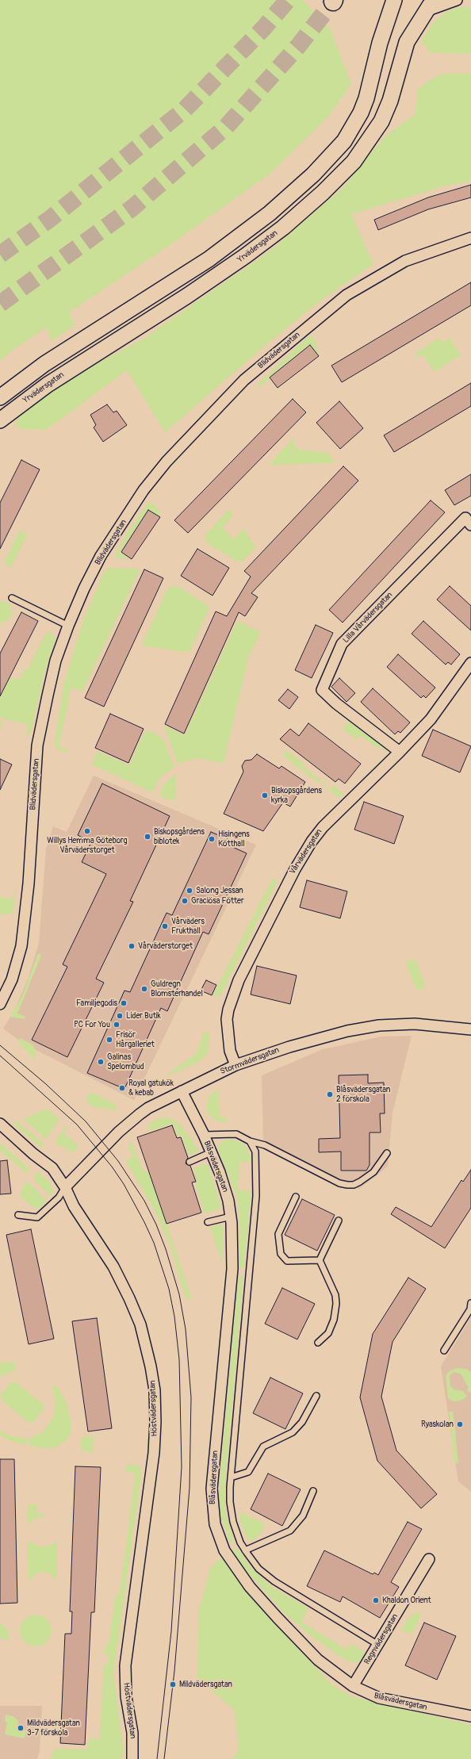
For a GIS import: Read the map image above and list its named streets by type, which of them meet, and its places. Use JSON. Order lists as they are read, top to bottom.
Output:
{
  "streets": {
    "street": [
      "Yrvädersgatan",
      "Blidvädersgatan",
      "Lilla Vårvädersgatan",
      "Vårvädersgatan",
      "Stormvädersgatan",
      "Blåsvädersgatan",
      "Höstvädersgatan",
      "Regnvädersgatan"
    ]
  },
  "crossings": [
    ["Lilla Vårvädersgatan", "Vårvädersgatan"],
    ["Vårvädersgatan", "Stormvädersgatan"],
    ["Stormvädersgatan", "Blåsvädersgatan"],
    ["Stormvädersgatan", "Höstvädersgatan"],
    ["Blåsvädersgatan", "Regnvädersgatan"]
  ],
  "places": [
    "Biskopsgårdens kyrka",
    "Willys Hemma Göteborg Vårväderstorget",
    "Biskopsgårdens biblotek",
    "Hisingens Kötthall",
    "Salong Jessan",
    "Graciösa Fötter",
    "Vårväders Frukthall",
    "Vårväderstorget",
    "Guldregn Blomsterhandel",
    "Familjegodis",
    "Lider Butik",
    "PC For You",
    "Frisör Hårgalleriet",
    "Galinas Spelombud",
    "Royal gatukök & kebab",
    "Blåsvädersgatan 2 förskola",
    "Ryaskolan",
    "Khaldon Orient",
    "Mildvädersgatan",
    "Mildvädersgatan 3-7 förskola"
  ]
}
